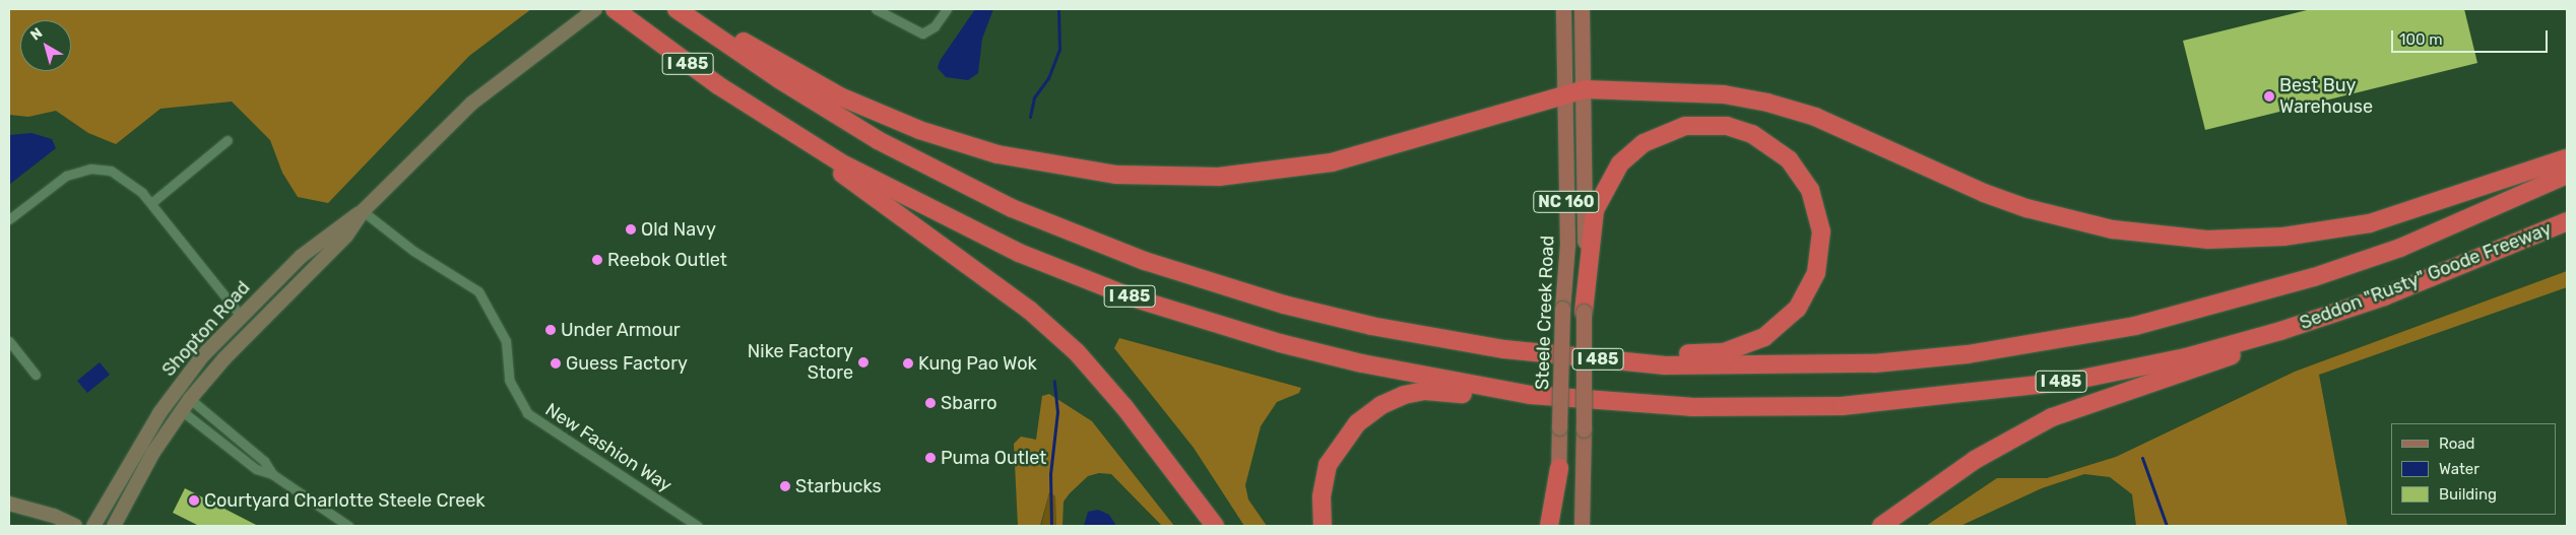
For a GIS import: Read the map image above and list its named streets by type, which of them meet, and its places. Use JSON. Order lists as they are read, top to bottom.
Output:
{
  "streets": {
    "highway": ["I 485", "Seddon \"Rusty\" Goode Freeway"],
    "main road": ["NC 160", "Steele Creek Road"],
    "street": ["Shopton Road", "New Fashion Way"]
  },
  "crossings": [
    ["Shopton Road", "New Fashion Way"]
  ],
  "places": [
    "Best Buy Warehouse",
    "Old Navy",
    "Reebok Outlet",
    "Under Armour",
    "Nike Factory Store",
    "Guess Factory",
    "Kung Pao Wok",
    "Sbarro",
    "Puma Outlet",
    "Starbucks",
    "Courtyard Charlotte Steele Creek"
  ],
  "legend": ["Road", "Water", "Building"],
  "scale_bar": "100 m",
  "north": "top left"
}
